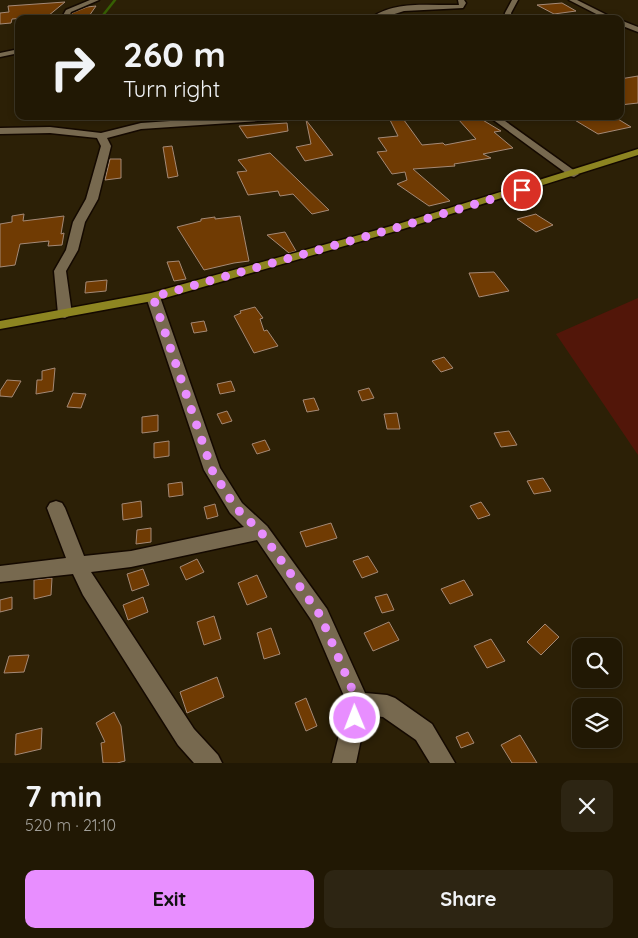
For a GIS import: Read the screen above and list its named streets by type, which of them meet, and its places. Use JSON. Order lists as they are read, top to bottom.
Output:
{
  "page": {
    "turn": ["260 m", "Turn right"],
    "heading": ["7 min", "520 m · 21:10"],
    "buttons": ["Exit", "Share"]
  }
}
